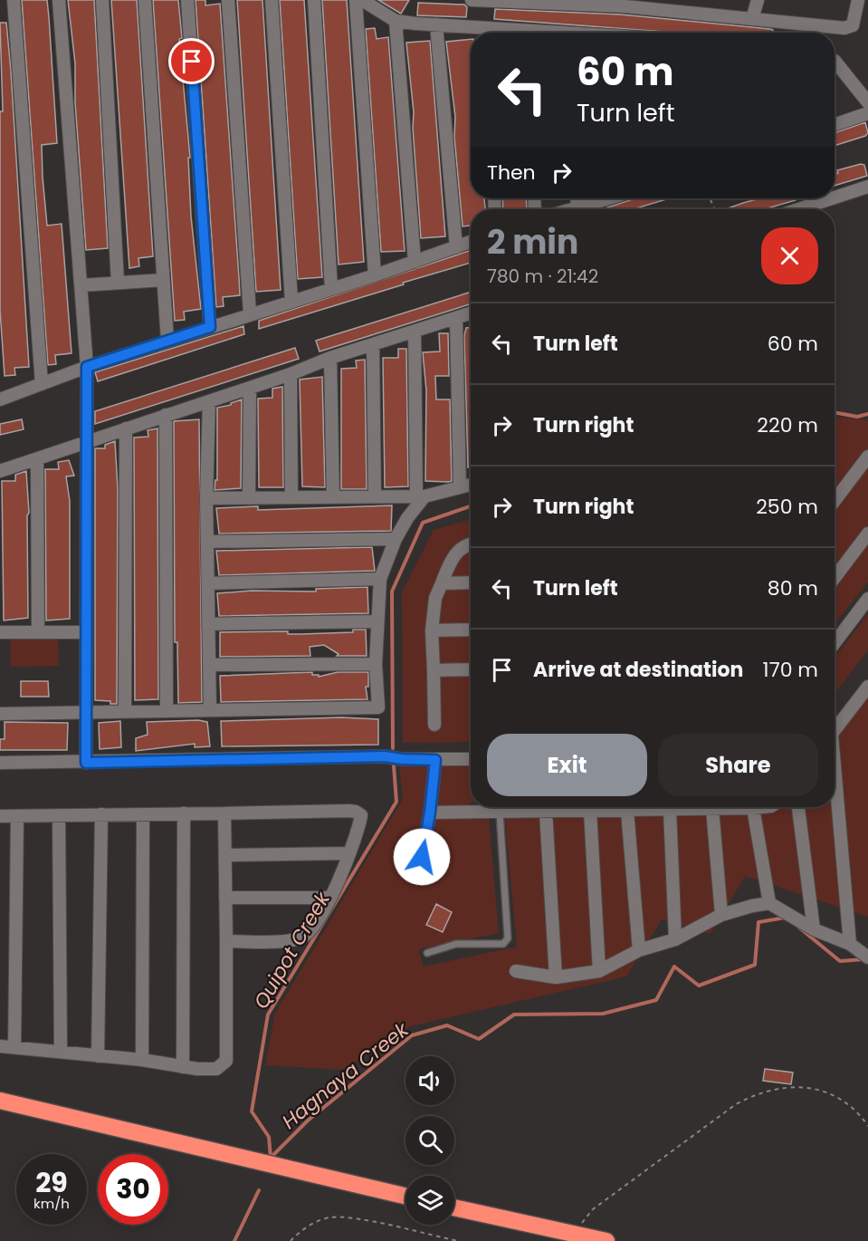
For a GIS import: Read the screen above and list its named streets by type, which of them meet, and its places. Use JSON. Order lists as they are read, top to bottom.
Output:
{
  "water": ["Quipot Creek", "Hagnaya Creek"],
  "page": {
    "turn": ["60 m", "Turn left"],
    "then": "Then",
    "heading": ["2 min", "780 m · 21:42"],
    "list": [
      {
        "name": "Turn left",
        "value": "60 m"
      },
      {
        "name": "Turn right",
        "value": "220 m"
      },
      {
        "name": "Turn right",
        "value": "250 m"
      },
      {
        "name": "Turn left",
        "value": "80 m"
      },
      {
        "name": "Arrive at destination",
        "value": "170 m"
      }
    ],
    "buttons": ["Exit", "Share"],
    "speed": "29 km/h",
    "limit": "30"
  }
}
